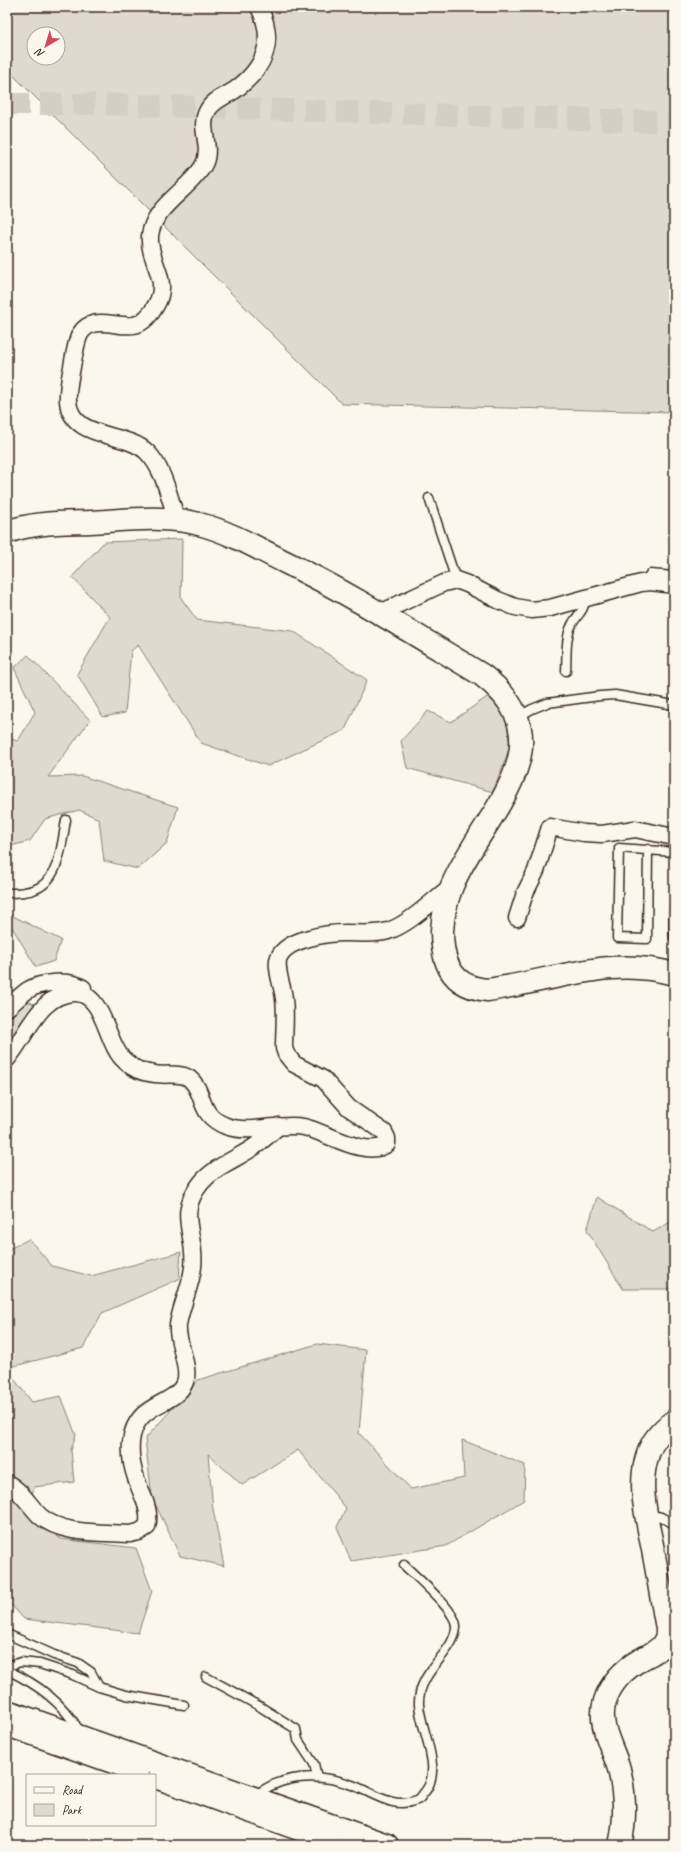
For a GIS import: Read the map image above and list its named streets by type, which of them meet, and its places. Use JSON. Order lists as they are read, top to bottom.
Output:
{
  "legend": ["Road", "Park"],
  "north": "bottom left"
}
